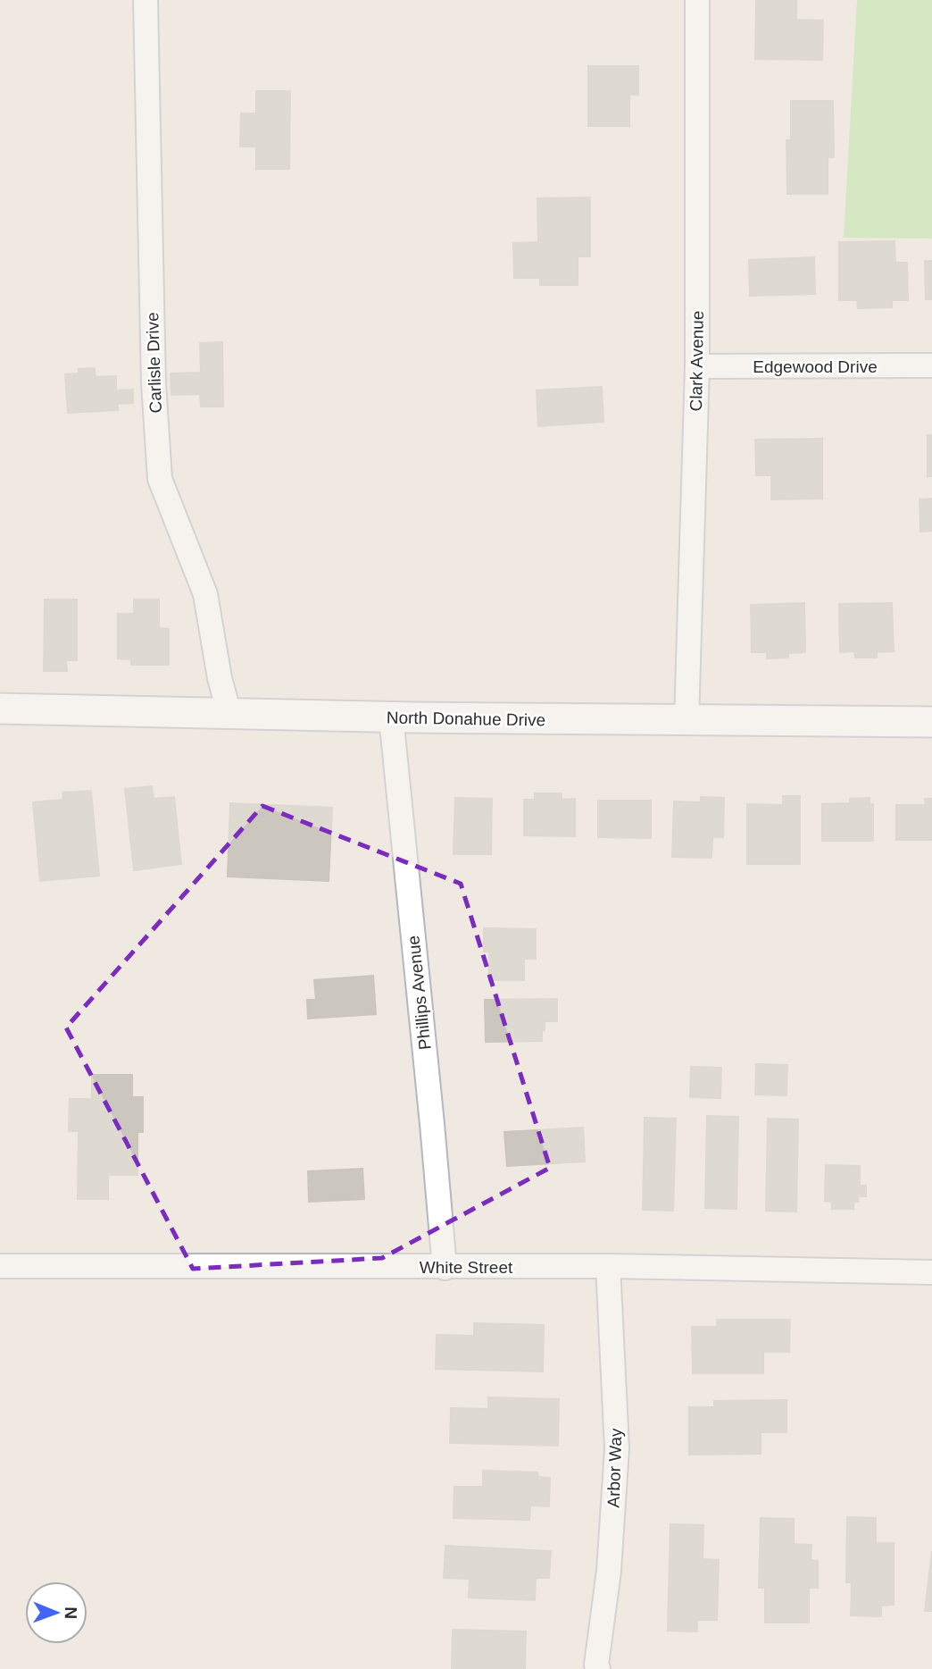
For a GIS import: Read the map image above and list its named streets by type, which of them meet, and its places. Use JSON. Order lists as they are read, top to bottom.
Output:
{
  "streets": {
    "street": [
      "Clark Avenue",
      "Carlisle Drive",
      "Edgewood Drive",
      "North Donahue Drive",
      "Phillips Avenue",
      "White Street",
      "Arbor Way"
    ]
  },
  "crossings": [
    ["Clark Avenue", "Edgewood Drive"],
    ["Clark Avenue", "North Donahue Drive"],
    ["Carlisle Drive", "North Donahue Drive"],
    ["North Donahue Drive", "Phillips Avenue"],
    ["Phillips Avenue", "White Street"],
    ["White Street", "Arbor Way"]
  ],
  "north": "right"
}
